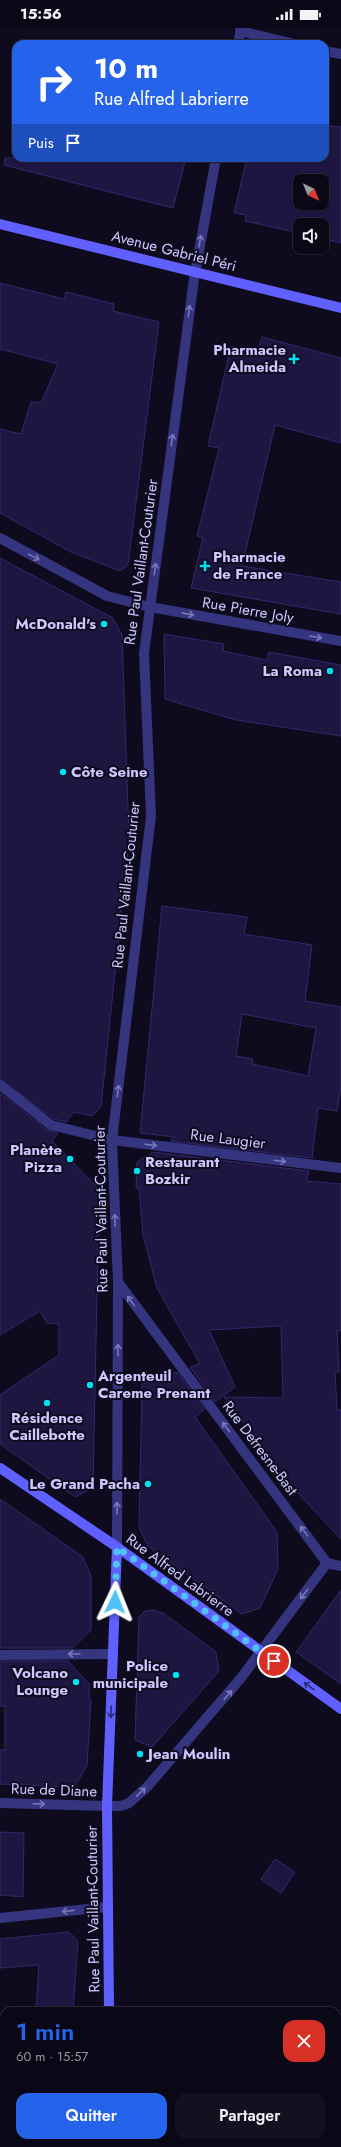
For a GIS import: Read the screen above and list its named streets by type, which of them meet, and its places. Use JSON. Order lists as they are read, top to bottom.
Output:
{
  "streets": {
    "main road": ["Avenue Gabriel Péri", "Rue Paul Vaillant-Couturier", "Rue Alfred Labrierre"],
    "street": [
      "Rue Pierre Joly",
      "Rue Laugier",
      "Rue Defresne-Bast",
      "Rue de Diane"
    ]
  },
  "crossings": [
    ["Avenue Gabriel Péri", "Rue Paul Vaillant-Couturier"],
    ["Rue Paul Vaillant-Couturier", "Rue Pierre Joly"],
    ["Rue Paul Vaillant-Couturier", "Rue Laugier"],
    ["Rue Paul Vaillant-Couturier", "Rue Defresne-Bast"],
    ["Rue Paul Vaillant-Couturier", "Rue Alfred Labrierre"],
    ["Rue Paul Vaillant-Couturier", "Rue de Diane"],
    ["Rue Defresne-Bast", "Rue de Diane"],
    ["Rue Alfred Labrierre", "Rue de Diane"]
  ],
  "one_way": [
    "Rue Paul Vaillant-Couturier",
    "Rue Pierre Joly",
    "Rue Laugier",
    "Rue Defresne-Bast"
  ],
  "places": {
    "health": ["Pharmacie Almeida", "Pharmacie de France"],
    "other": [
      "McDonald's",
      "La Roma",
      "Côte Seine",
      "Planète Pizza",
      "Restaurant Bozkir",
      "Argenteuil Careme Prenant",
      "Résidence Caillebotte",
      "Le Grand Pacha",
      "Police municipale",
      "Volcano Lounge",
      "Jean Moulin"
    ]
  },
  "north": "bottom right",
  "page": {
    "status": "15:56",
    "turn": ["10 m", "Rue Alfred Labrierre"],
    "then": "Puis",
    "heading": ["1 min", "60 m · 15:57"],
    "buttons": ["Quitter", "Partager"]
  }
}
